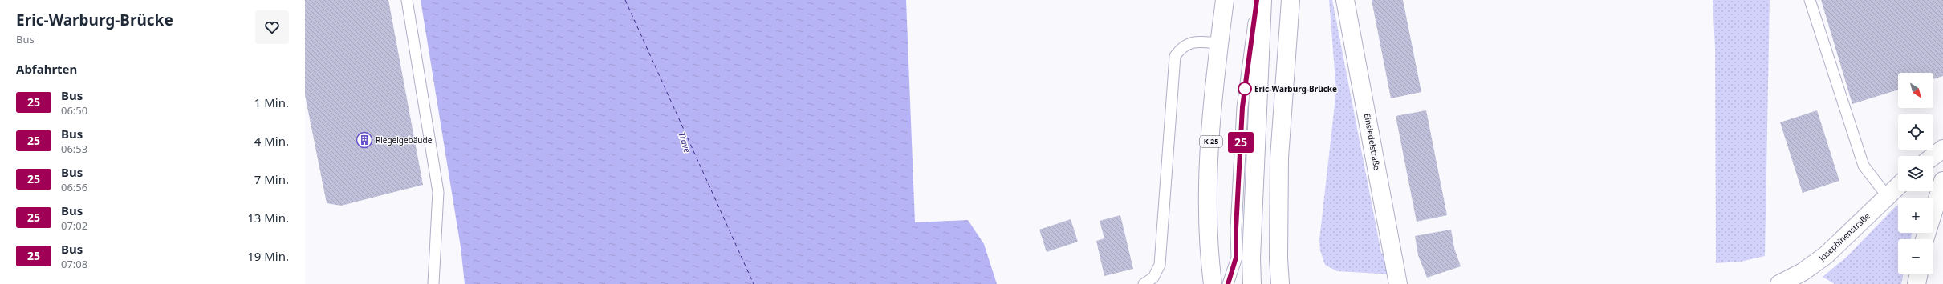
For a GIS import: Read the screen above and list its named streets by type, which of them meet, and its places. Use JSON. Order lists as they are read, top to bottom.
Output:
{
  "streets": {
    "main road": ["K 25", "Einsiedelstraße", "Josephinenstraße"]
  },
  "water": ["Trave"],
  "places": {
    "other": ["Eric-Warburg-Brücke"],
    "building": ["Riegelgebäude"]
  },
  "lines": ["bus line 25"],
  "north": "bottom right",
  "page": {
    "heading": [
      ["Eric-Warburg-Brücke", "Bus"],
      "Abfahrten"
    ],
    "on_map": "25",
    "map_buttons": ["+", "−"],
    "list": [
      {
        "mark": "25",
        "name": "Bus",
        "note": "06:50",
        "value": "1 Min."
      },
      {
        "mark": "25",
        "name": "Bus",
        "note": "06:53",
        "value": "4 Min."
      },
      {
        "mark": "25",
        "name": "Bus",
        "note": "06:56",
        "value": "7 Min."
      },
      {
        "mark": "25",
        "name": "Bus",
        "note": "07:02",
        "value": "13 Min."
      },
      {
        "mark": "25",
        "name": "Bus",
        "note": "07:08",
        "value": "19 Min."
      }
    ]
  }
}
